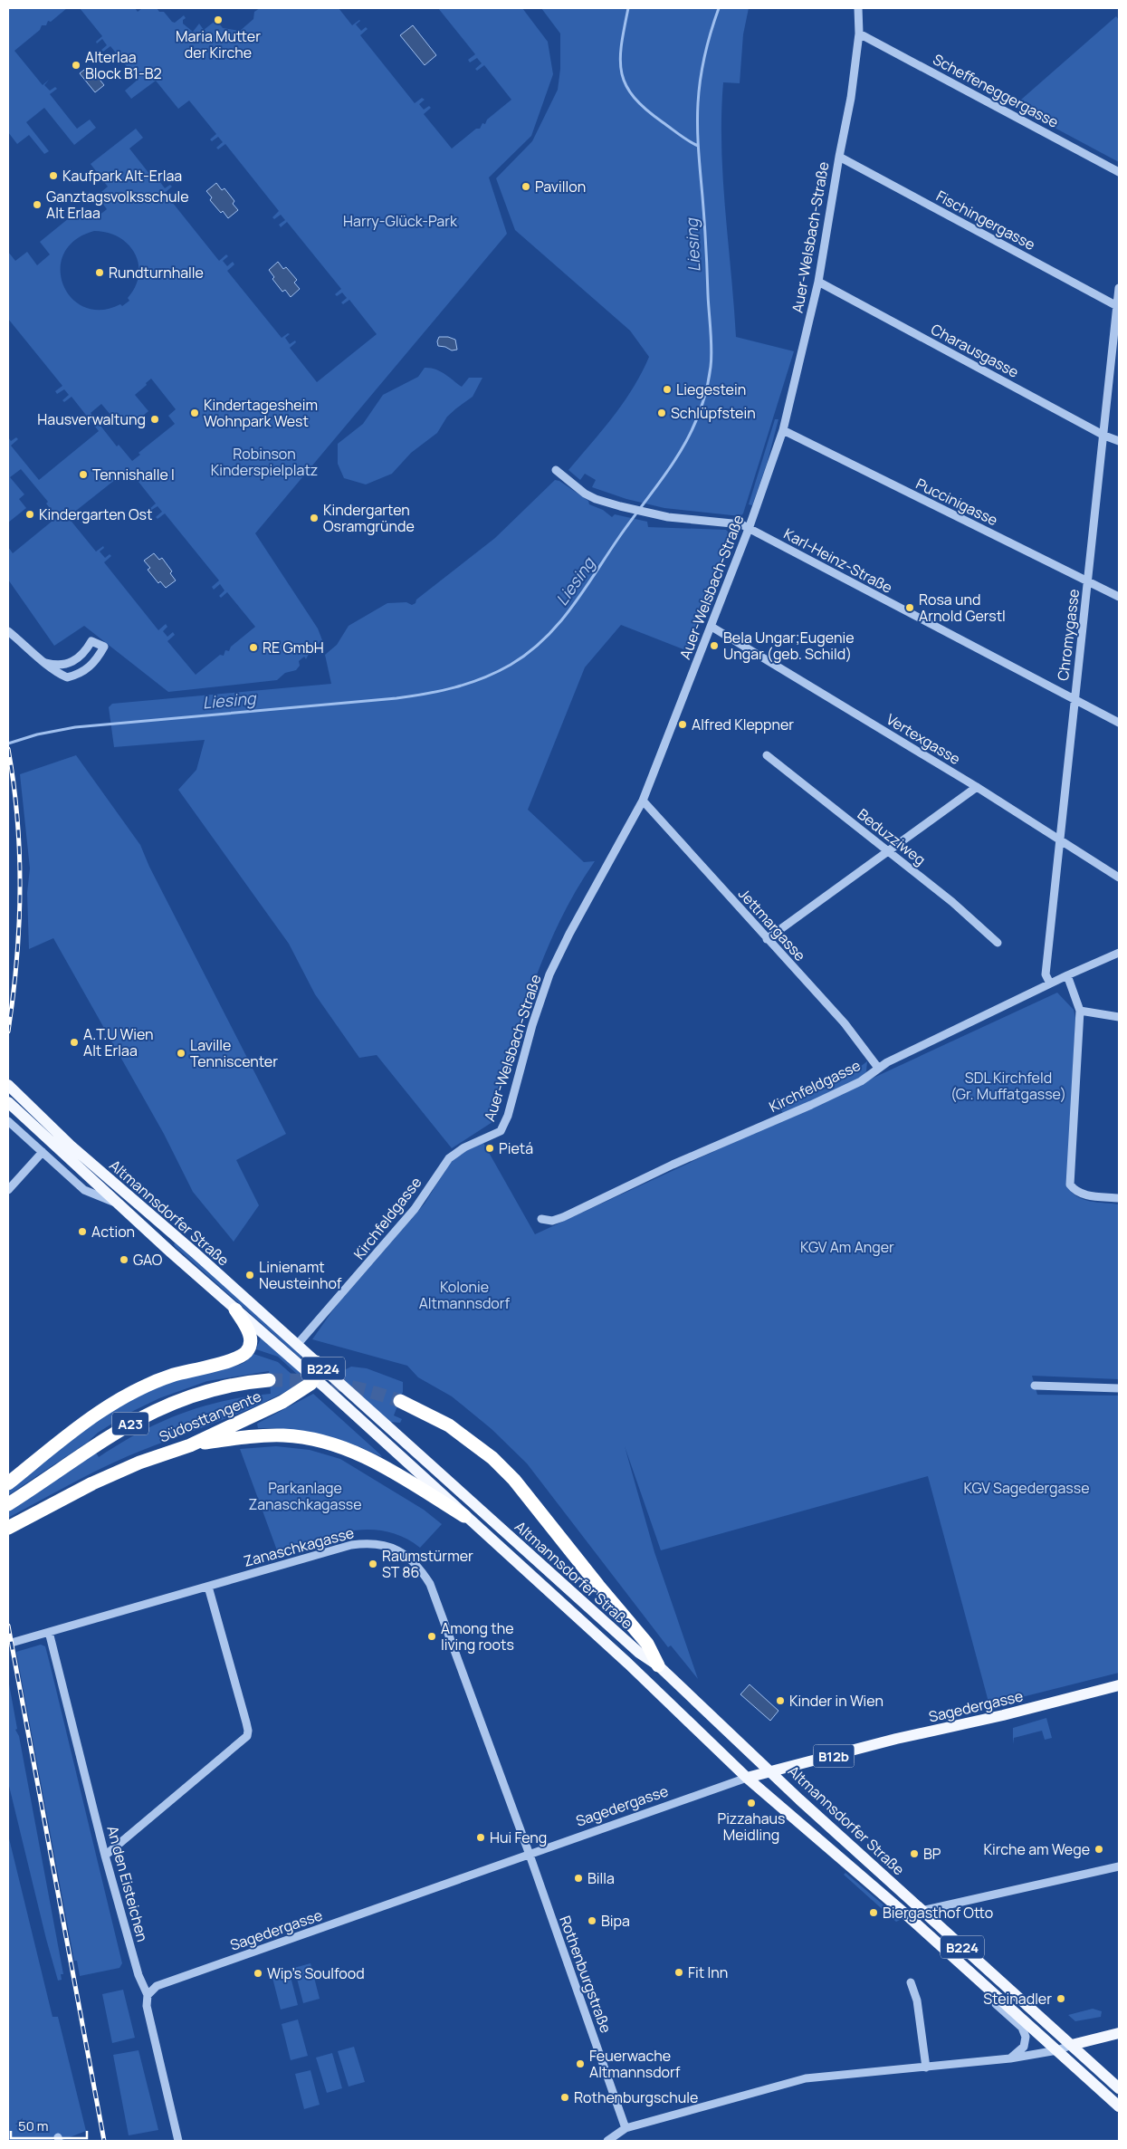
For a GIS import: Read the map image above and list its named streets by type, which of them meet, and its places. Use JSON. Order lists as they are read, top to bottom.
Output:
{
  "streets": {
    "highway": ["Südosttangente", "A23"],
    "main road": [
      "Altmannsdorfer Straße",
      "B224",
      "Sagedergasse",
      "B12b"
    ],
    "street": [
      "Scheffeneggergasse",
      "Fischingergasse",
      "Auer-Welsbach-Straße",
      "Charausgasse",
      "Puccinigasse",
      "Karl-Heinz-Straße",
      "Chromygasse",
      "Vertexgasse",
      "Beduzziweg",
      "Jettmargasse",
      "Kirchfeldgasse",
      "Zanaschkagasse",
      "An den Eisteichen",
      "Rothenburgstraße"
    ]
  },
  "crossings": [
    ["Scheffeneggergasse", "Auer-Welsbach-Straße"],
    ["Fischingergasse", "Auer-Welsbach-Straße"],
    ["Fischingergasse", "Chromygasse"],
    ["Auer-Welsbach-Straße", "Charausgasse"],
    ["Auer-Welsbach-Straße", "Puccinigasse"],
    ["Auer-Welsbach-Straße", "Karl-Heinz-Straße"],
    ["Auer-Welsbach-Straße", "Vertexgasse"],
    ["Auer-Welsbach-Straße", "Jettmargasse"],
    ["Auer-Welsbach-Straße", "Kirchfeldgasse"],
    ["Charausgasse", "Chromygasse"],
    ["Puccinigasse", "Chromygasse"],
    ["Karl-Heinz-Straße", "Chromygasse"],
    ["Chromygasse", "Vertexgasse"],
    ["Chromygasse", "Kirchfeldgasse"],
    ["Jettmargasse", "Kirchfeldgasse"],
    ["Kirchfeldgasse", "Altmannsdorfer Straße"],
    ["Altmannsdorfer Straße", "Südosttangente"],
    ["Altmannsdorfer Straße", "Sagedergasse"],
    ["Zanaschkagasse", "Sagedergasse"],
    ["Zanaschkagasse", "An den Eisteichen"],
    ["Zanaschkagasse", "Rothenburgstraße"],
    ["Sagedergasse", "An den Eisteichen"],
    ["Sagedergasse", "Rothenburgstraße"]
  ],
  "water": ["Liesing"],
  "parks": [
    "Harry-Glück-Park",
    "Robinson Kinderspielplatz",
    "SDL Kirchfeld (Gr. Muffatgasse)",
    "KGV Am Anger",
    "Kolonie Altmannsdorf",
    "Parkanlage Zanaschkagasse",
    "KGV Sagedergasse"
  ],
  "places": [
    "Maria Mutter der Kirche",
    "Alterlaa Block B1-B2",
    "Kaufpark Alt-Erlaa",
    "Pavillon",
    "Ganztagsvolksschule Alt Erlaa",
    "Rundturnhalle",
    "Liegestein",
    "Kindertagesheim Wohnpark West",
    "Schlüpfstein",
    "Hausverwaltung",
    "Tennishalle I",
    "Kindergarten Ost",
    "Kindergarten Osramgründe",
    "Rosa und Arnold Gerstl",
    "Bela Ungar;Eugenie Ungar (geb. Schild)",
    "RE GmbH",
    "Alfred Kleppner",
    "A.T.U Wien Alt Erlaa",
    "Laville Tenniscenter",
    "Pietá",
    "Action",
    "GAO",
    "Linienamt Neusteinhof",
    "Raumstürmer ST 86",
    "Among the living roots",
    "Kinder in Wien",
    "Pizzahaus Meidling",
    "Hui Feng",
    "Kirche am Wege",
    "BP",
    "Billa",
    "Biergasthof Otto",
    "Bipa",
    "Fit Inn",
    "Wip's Soulfood",
    "Steinadler",
    "Feuerwache Altmannsdorf",
    "Rothenburgschule"
  ],
  "scale_bar": "50 m"
}
